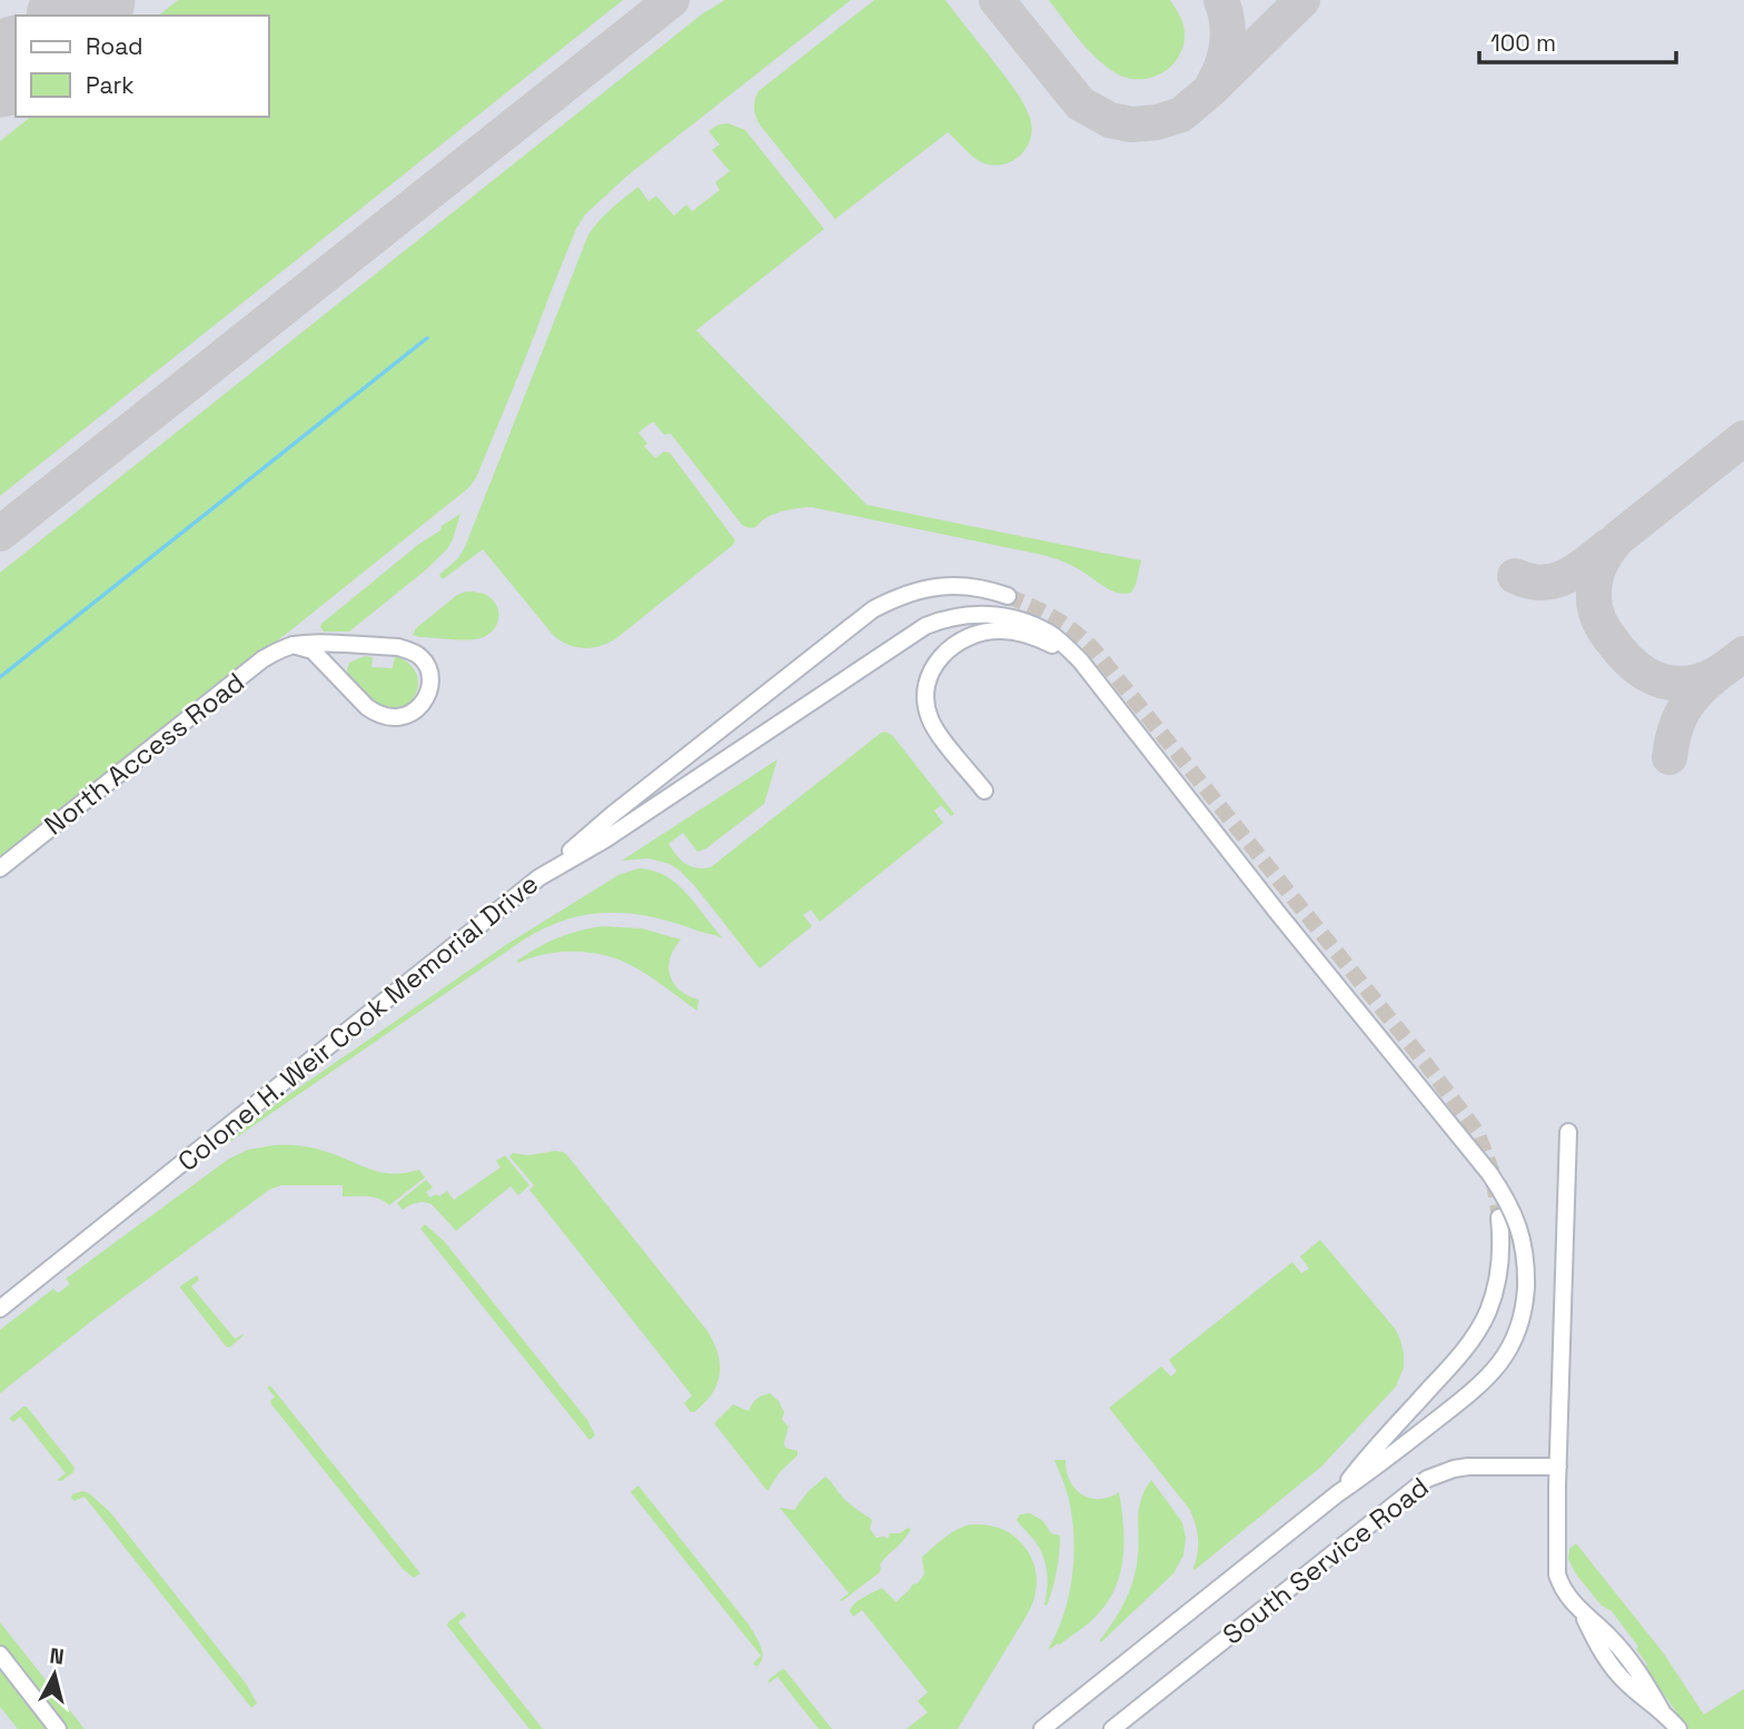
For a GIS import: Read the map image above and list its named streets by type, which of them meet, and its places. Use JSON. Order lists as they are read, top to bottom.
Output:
{
  "streets": {
    "street": ["North Access Road", "Colonel H. Weir Cook Memorial Drive", "South Service Road"]
  },
  "legend": ["Road", "Park"],
  "scale_bar": "100 m",
  "north": "top"
}
